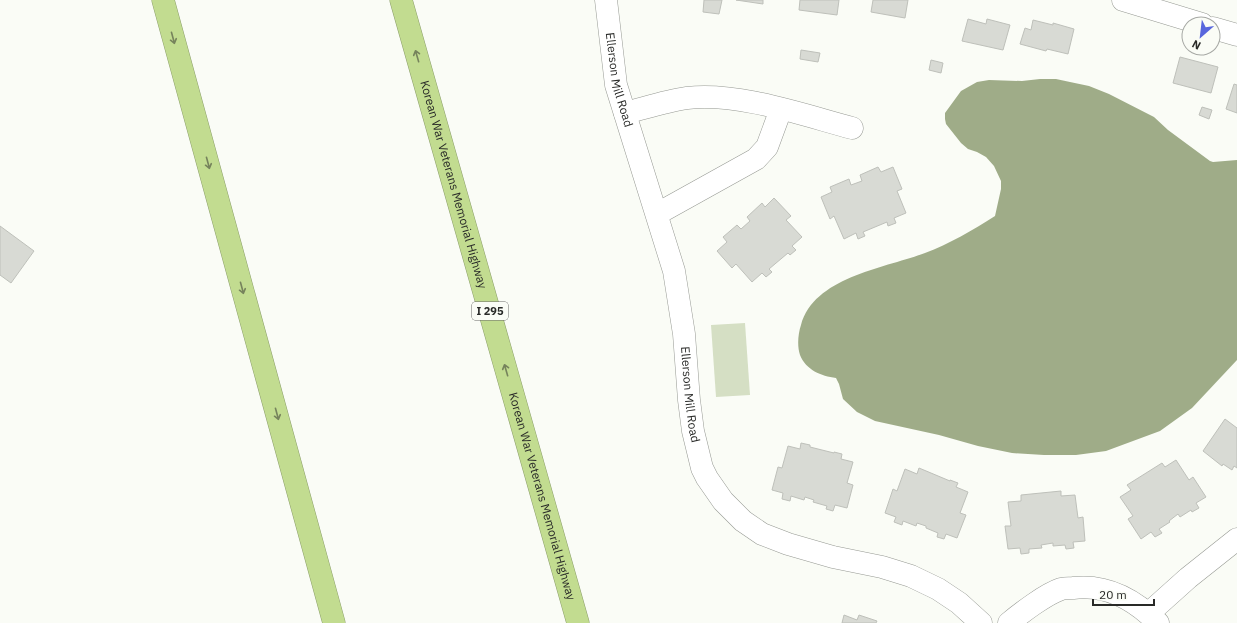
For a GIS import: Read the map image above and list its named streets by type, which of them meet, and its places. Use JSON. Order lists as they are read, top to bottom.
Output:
{
  "streets": {
    "highway": ["Korean War Veterans Memorial Highway", "I 295"],
    "street": ["Ellerson Mill Road"]
  },
  "one_way": ["Korean War Veterans Memorial Highway"],
  "scale_bar": "20 m",
  "north": "bottom left"
}
